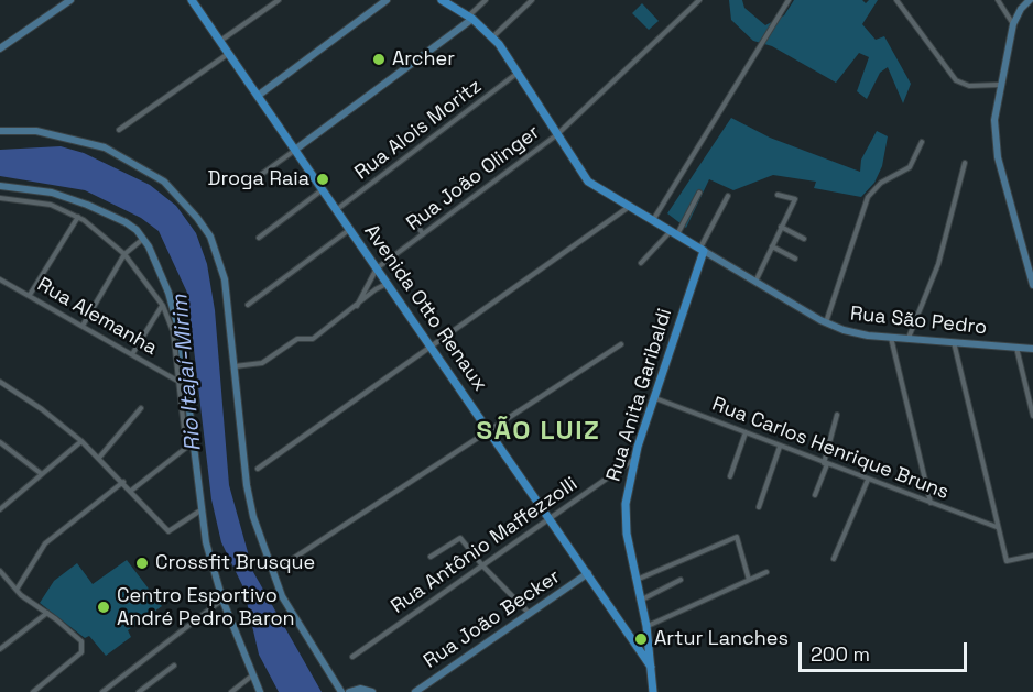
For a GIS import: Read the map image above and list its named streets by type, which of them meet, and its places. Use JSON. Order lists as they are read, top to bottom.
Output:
{
  "streets": {
    "main road": [
      "Avenida Otto Renaux",
      "Rua São Pedro",
      "Rua Anita Garibaldi",
      "Rua João Becker"
    ],
    "street": [
      "Rua Alois Moritz",
      "Rua João Olinger",
      "Rua Alemanha",
      "Rua Carlos Henrique Bruns",
      "Rua Antônio Maffezzolli"
    ]
  },
  "crossings": [
    ["Rua Alois Moritz", "Avenida Otto Renaux"],
    ["Rua João Olinger", "Avenida Otto Renaux"],
    ["Avenida Otto Renaux", "Rua Anita Garibaldi"],
    ["Avenida Otto Renaux", "Rua Antônio Maffezzolli"],
    ["Avenida Otto Renaux", "Rua João Becker"],
    ["Rua São Pedro", "Rua Anita Garibaldi"],
    ["Rua Anita Garibaldi", "Rua Carlos Henrique Bruns"],
    ["Rua Anita Garibaldi", "Rua Antônio Maffezzolli"]
  ],
  "districts": ["SÃO LUIZ"],
  "water": ["Rio Itajaí-Mirim"],
  "places": [
    "Archer",
    "Droga Raia",
    "Crossfit Brusque",
    "Centro Esportivo André Pedro Baron",
    "Artur Lanches"
  ],
  "scale_bar": "200 m"
}
